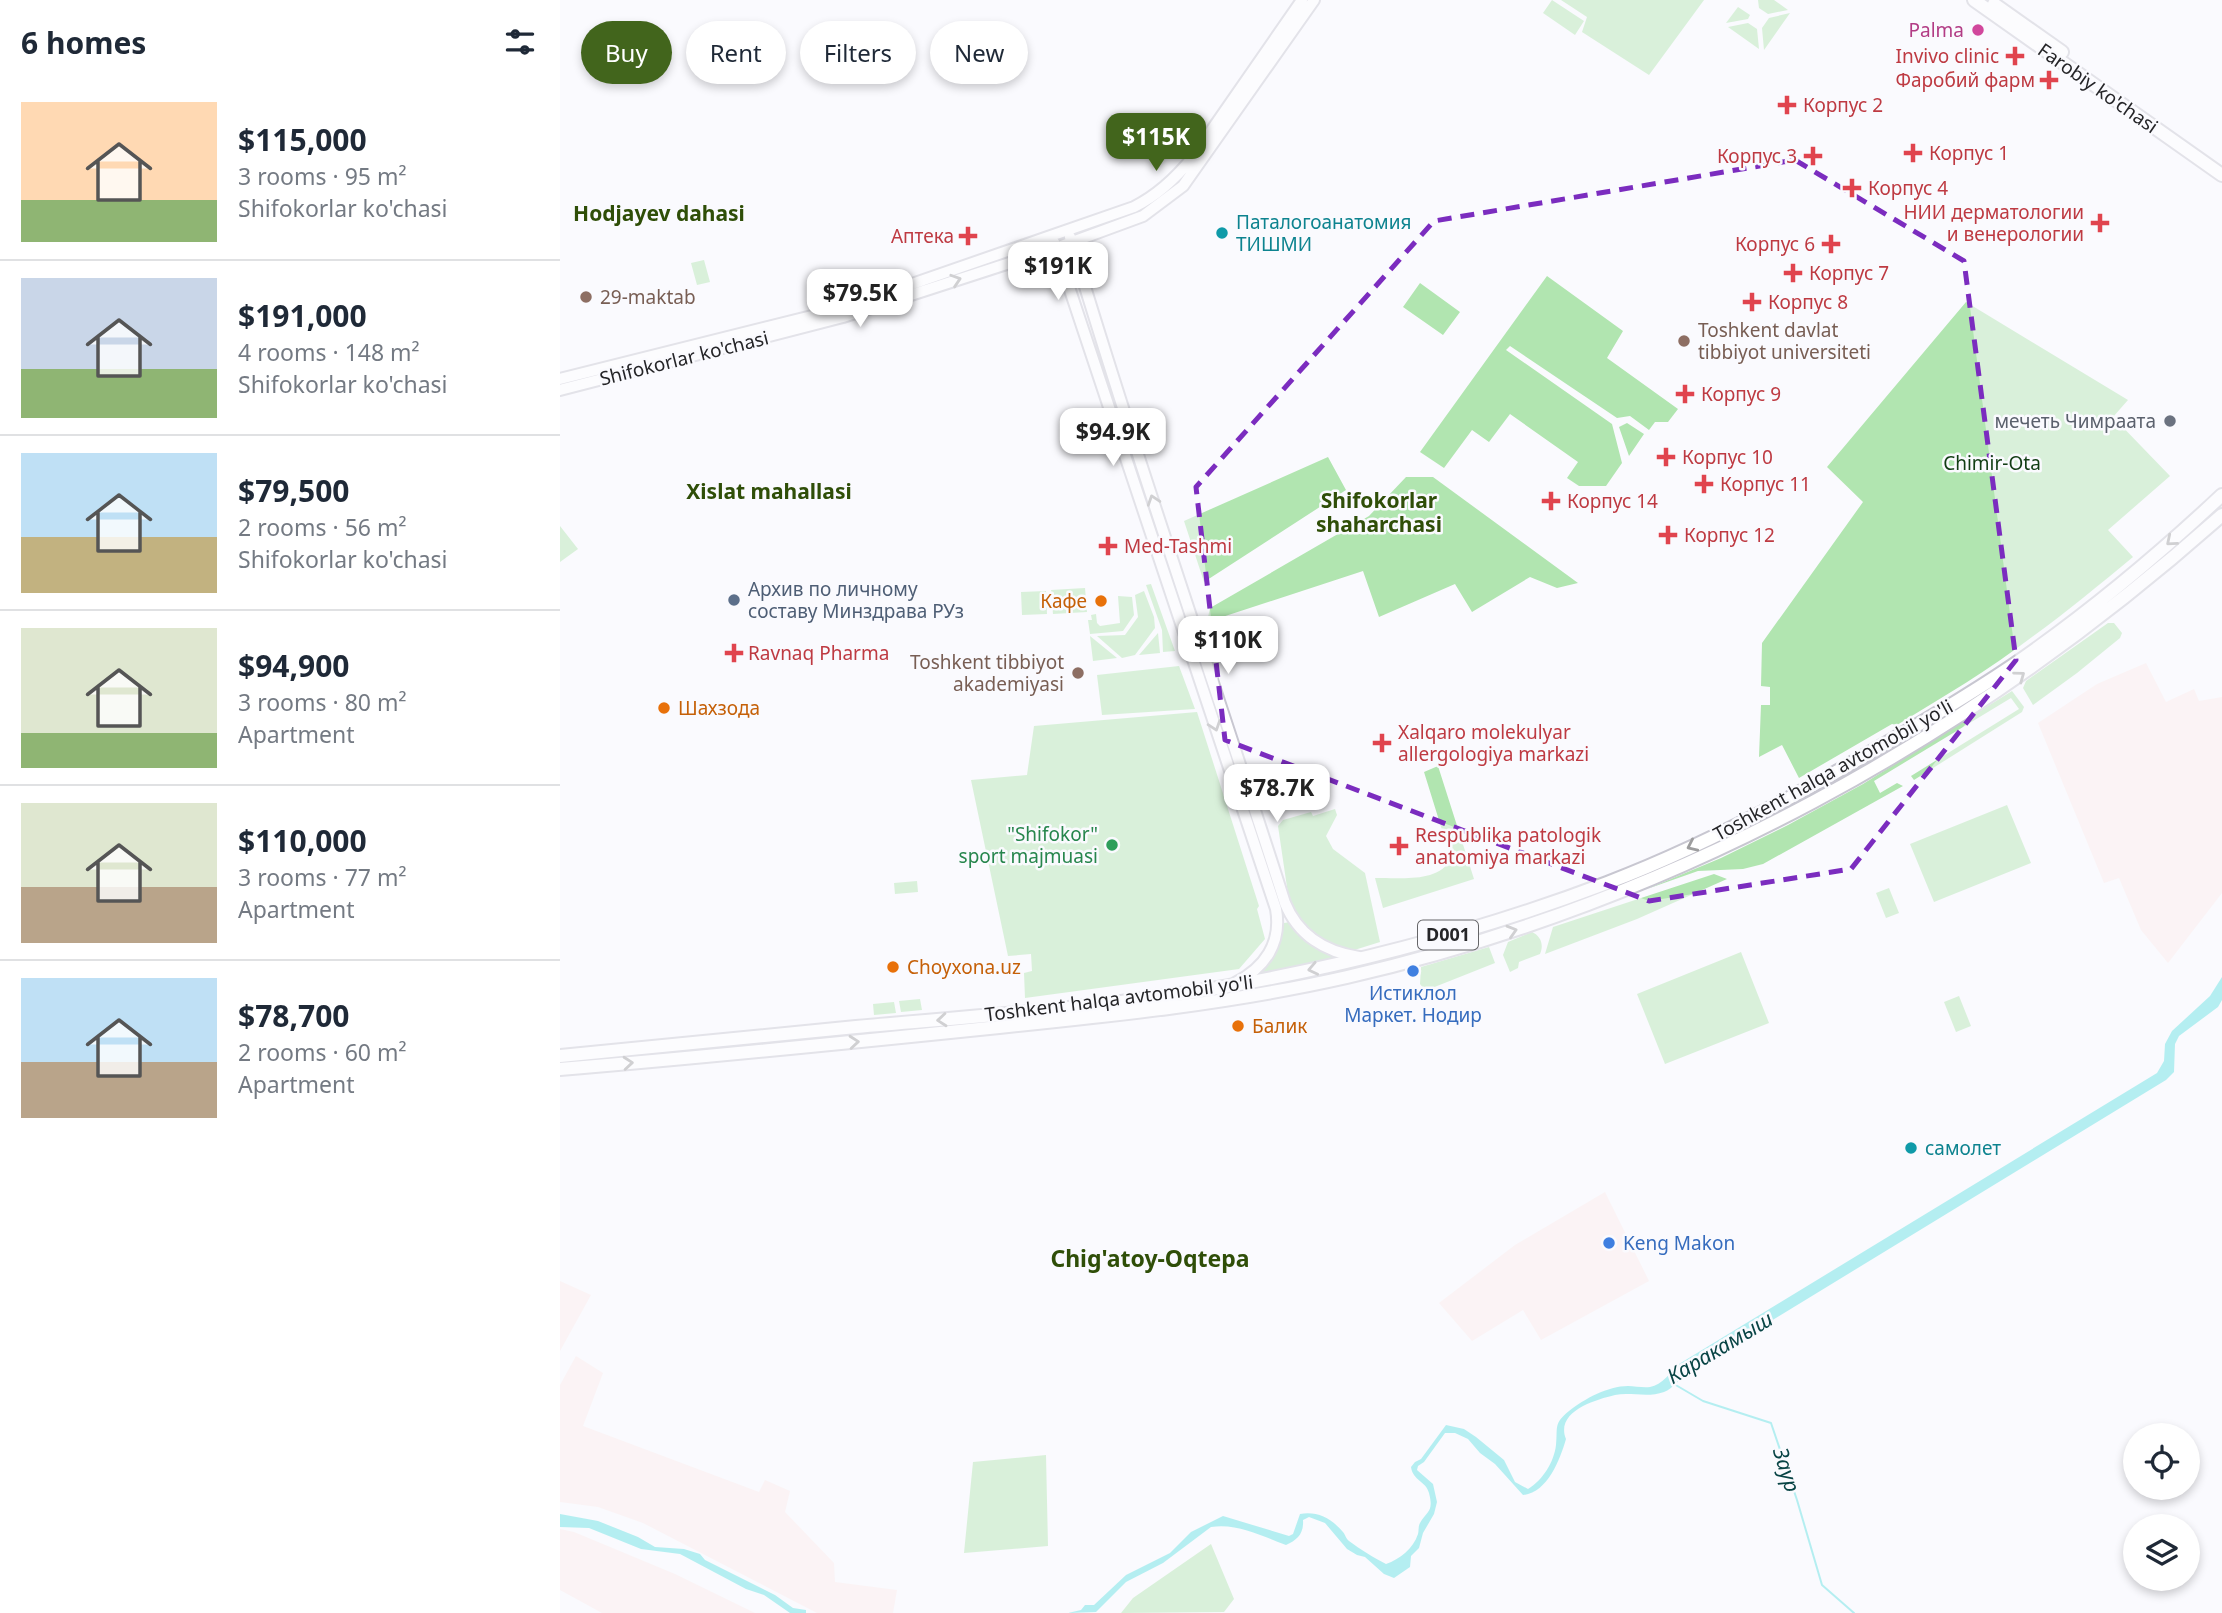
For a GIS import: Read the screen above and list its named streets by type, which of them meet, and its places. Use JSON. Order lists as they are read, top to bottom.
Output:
{
  "streets": {
    "main road": [
      "Farobiy ko'chasi",
      "Shifokorlar ko'chasi",
      "Toshkent halqa avtomobil yo'li",
      "D001"
    ]
  },
  "districts": [
    "Hodjayev dahasi",
    "Xislat mahallasi",
    "Shifokorlar shaharchasi",
    "Chig'atoy-Oqtepa"
  ],
  "water": ["Каракамыш", "Заур"],
  "parks": ["Chimir-Ota"],
  "places": {
    "other": [
      "Palma",
      "Паталогоанатомия ТИШМИ",
      "29-maktab",
      "Toshkent davlat tibbiyot universiteti",
      "мечеть Чимраата",
      "Архив по личному составу Минздрава РУз",
      "Кафе",
      "Toshkent tibbiyot akademiyasi",
      "Шахзода",
      "\"Shifokor\" sport majmuasi",
      "Choyxona.uz",
      "Истиклол Маркет. Нодир",
      "Балик",
      "самолет",
      "Keng Makon"
    ],
    "health": [
      "Invivo clinic",
      "Фаробий фарм",
      "Корпус 2",
      "Корпус 1",
      "Корпус 3",
      "Корпус 4",
      "НИИ дерматологии и венерологии",
      "Аптека",
      "Корпус 6",
      "Корпус 7",
      "Корпус 8",
      "Корпус 9",
      "Корпус 10",
      "Корпус 11",
      "Корпус 14",
      "Корпус 12",
      "Med-Tashmi",
      "Ravnaq Pharma",
      "Xalqaro molekulyar allergologiya markazi",
      "Respublika patologik anatomiya markazi"
    ]
  },
  "page": {
    "heading": "6 homes",
    "chip": [
      "Buy",
      "Rent",
      "Filters",
      "New"
    ],
    "list": [
      {
        "name": "$115,000",
        "note": "3 rooms · 95 m² · Shifokorlar ko'chasi"
      },
      {
        "name": "$191,000",
        "note": "4 rooms · 148 m² · Shifokorlar ko'chasi"
      },
      {
        "name": "$79,500",
        "note": "2 rooms · 56 m² · Shifokorlar ko'chasi"
      },
      {
        "name": "$94,900",
        "note": "3 rooms · 80 m² · Apartment"
      },
      {
        "name": "$110,000",
        "note": "3 rooms · 77 m² · Apartment"
      },
      {
        "name": "$78,700",
        "note": "2 rooms · 60 m² · Apartment"
      }
    ],
    "price": [
      "$115K",
      "$191K",
      "$79.5K",
      "$94.9K",
      "$110K",
      "$78.7K"
    ]
  }
}
